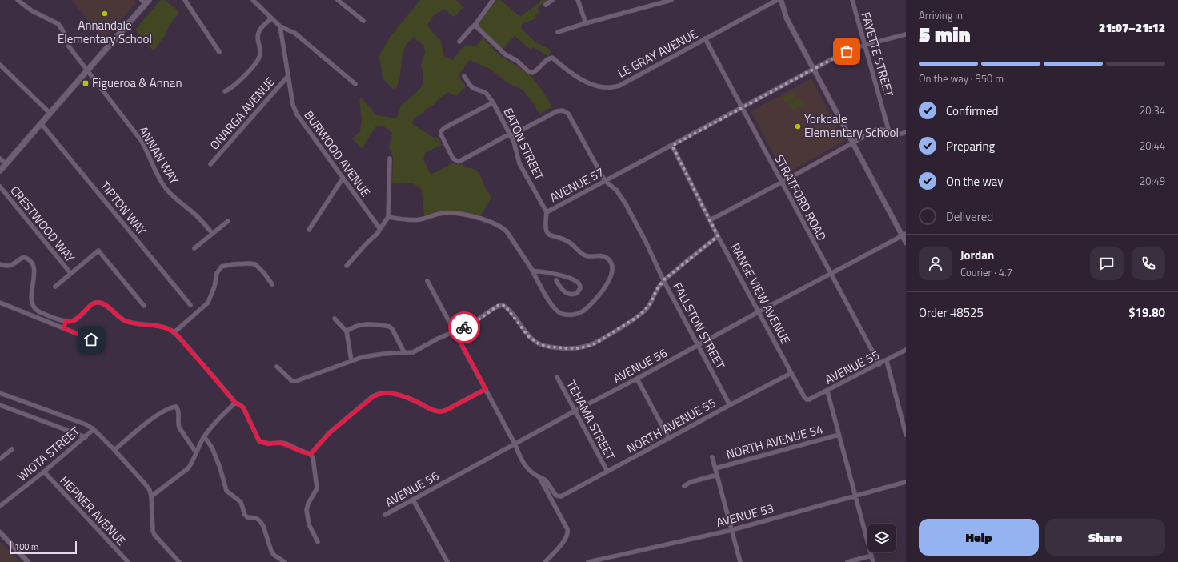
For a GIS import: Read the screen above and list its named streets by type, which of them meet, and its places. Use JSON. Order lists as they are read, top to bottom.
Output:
{
  "streets": {
    "street": [
      "LE GRAY AVENUE",
      "FAYETTE STREET",
      "ONARGA AVENUE",
      "EATON STREET",
      "BURWOOD AVENUE",
      "ANNAN WAY",
      "AVENUE 57",
      "STRATFORD ROAD",
      "TIPTON WAY",
      "CRESTWOOD WAY",
      "RANGE VIEW AVENUE",
      "FALLSTON STREET",
      "AVENUE 56",
      "AVENUE 55",
      "TEHAMA STREET",
      "NORTH AVENUE 55",
      "NORTH AVENUE 54",
      "WIOTA STREET",
      "HEPNER AVENUE",
      "AVENUE 53"
    ]
  },
  "crossings": [
    ["LE GRAY AVENUE", "STRATFORD ROAD"],
    ["FAYETTE STREET", "AVENUE 57"],
    ["ONARGA AVENUE", "BURWOOD AVENUE"],
    ["EATON STREET", "AVENUE 57"],
    ["EATON STREET", "FALLSTON STREET"],
    ["AVENUE 57", "STRATFORD ROAD"],
    ["AVENUE 57", "RANGE VIEW AVENUE"],
    ["AVENUE 57", "FALLSTON STREET"],
    ["STRATFORD ROAD", "AVENUE 56"],
    ["STRATFORD ROAD", "AVENUE 55"],
    ["RANGE VIEW AVENUE", "AVENUE 56"],
    ["RANGE VIEW AVENUE", "AVENUE 55"],
    ["RANGE VIEW AVENUE", "NORTH AVENUE 55"],
    ["FALLSTON STREET", "AVENUE 56"],
    ["FALLSTON STREET", "NORTH AVENUE 55"],
    ["AVENUE 56", "TEHAMA STREET"],
    ["TEHAMA STREET", "NORTH AVENUE 55"],
    ["WIOTA STREET", "HEPNER AVENUE"]
  ],
  "places": {
    "other": ["Annandale Elementary School", "Yorkdale Elementary School"],
    "transit": ["Figueroa & Annan"]
  },
  "scale_bar": "100 m",
  "page": {
    "heading": ["5 min", "Arriving in", "21:07–21:12"],
    "panel": [
      "Jordan",
      "Courier · 4.7",
      "Order #8525",
      "$19.80"
    ],
    "bar": "On the way · 950 m",
    "list": [
      ["Confirmed", "20:34"],
      ["Preparing", "20:44"],
      ["On the way", "20:49"],
      "Delivered"
    ],
    "buttons": ["Help", "Share"],
    "scale": "100 m"
  }
}
